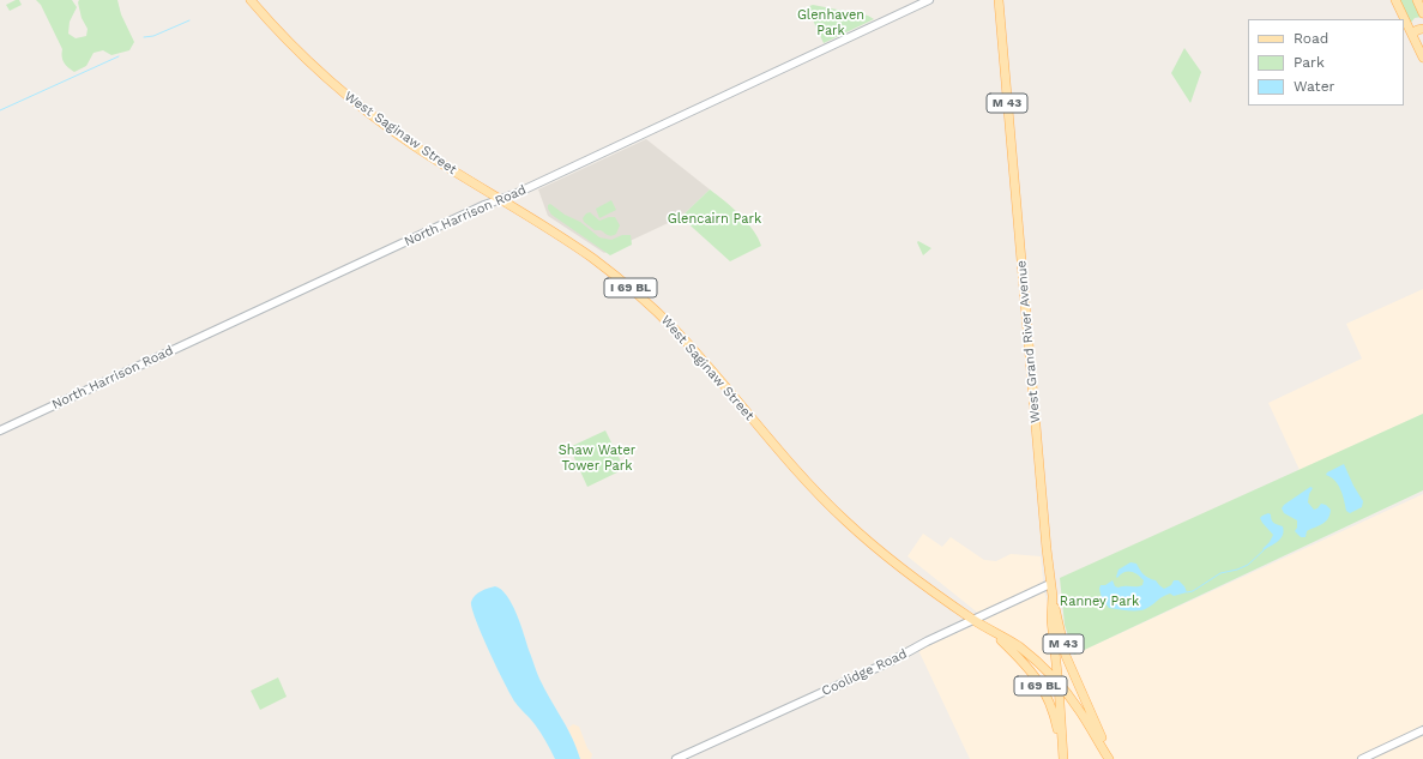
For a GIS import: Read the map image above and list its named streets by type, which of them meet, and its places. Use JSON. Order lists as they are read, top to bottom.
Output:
{
  "streets": {
    "main road": [
      "M 43",
      "West Saginaw Street",
      "I 69 BL",
      "West Grand River Avenue"
    ],
    "street": ["North Harrison Road", "Coolidge Road"]
  },
  "crossings": [
    ["M 43", "West Saginaw Street"],
    ["M 43", "I 69 BL"],
    ["M 43", "West Grand River Avenue"],
    ["West Saginaw Street", "North Harrison Road"],
    ["West Saginaw Street", "I 69 BL"],
    ["West Saginaw Street", "West Grand River Avenue"],
    ["West Saginaw Street", "Coolidge Road"],
    ["I 69 BL", "West Grand River Avenue"],
    ["West Grand River Avenue", "Coolidge Road"]
  ],
  "parks": [
    "Glenhaven Park",
    "Glencairn Park",
    "Shaw Water Tower Park",
    "Ranney Park"
  ],
  "legend": ["Road", "Park", "Water"]
}
